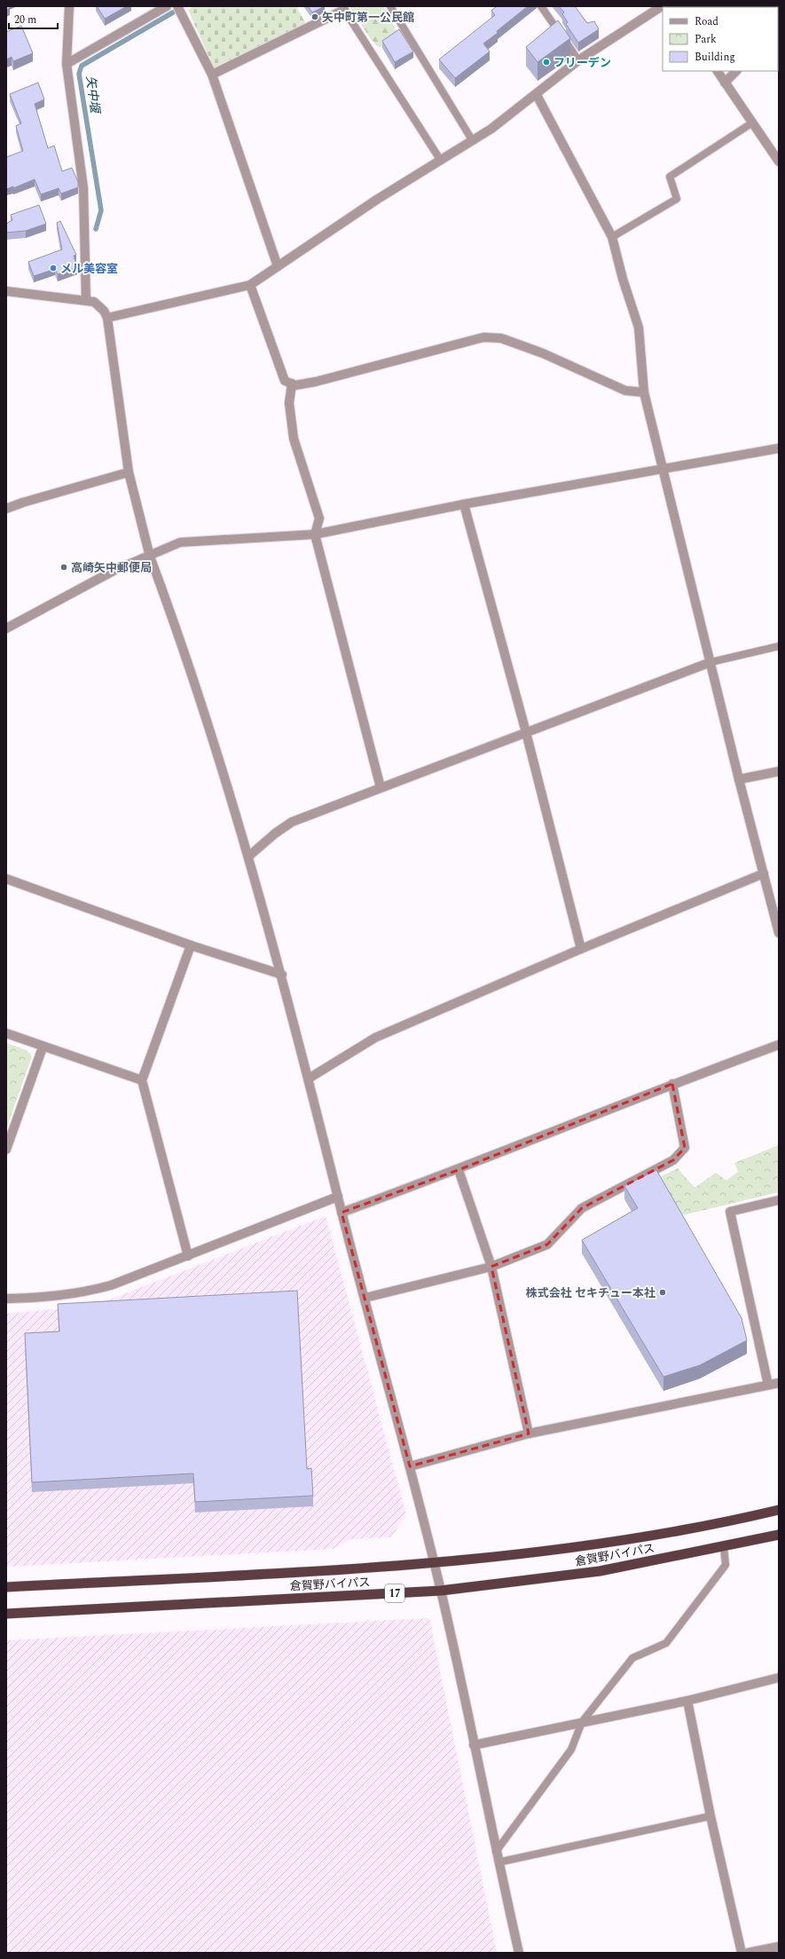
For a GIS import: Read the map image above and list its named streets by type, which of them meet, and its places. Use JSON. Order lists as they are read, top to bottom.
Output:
{
  "streets": {
    "highway": ["倉賀野バイパス", "17"]
  },
  "water": ["矢中堰"],
  "places": [
    "矢中町第一公民館",
    "フリーデン",
    "メル美容室",
    "高崎矢中郵便局",
    "株式会社 セキチュー本社"
  ],
  "legend": ["Road", "Park", "Building"],
  "scale_bar": "20 m"
}
